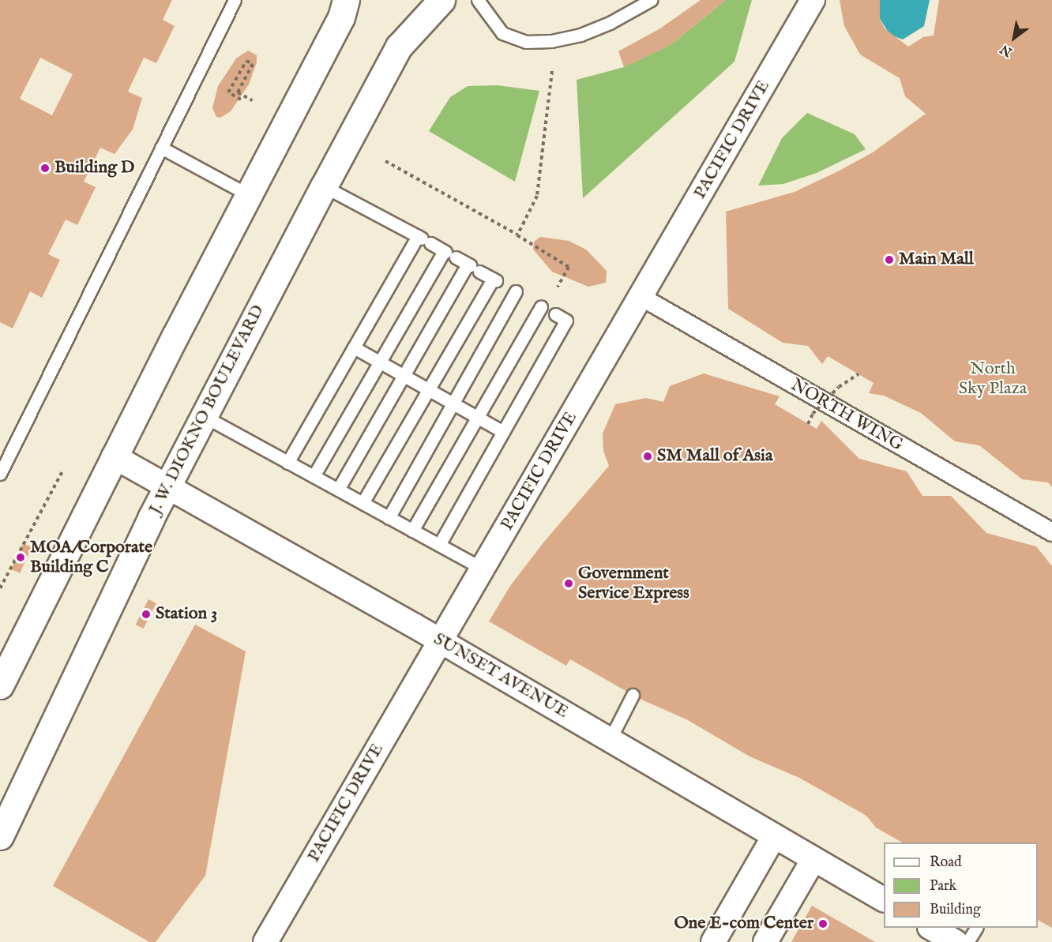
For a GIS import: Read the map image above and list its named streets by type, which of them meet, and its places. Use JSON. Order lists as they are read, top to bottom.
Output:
{
  "streets": {
    "street": [
      "PACIFIC DRIVE",
      "J. W. DIOKNO BOULEVARD",
      "NORTH WING",
      "SUNSET AVENUE"
    ]
  },
  "crossings": [
    ["PACIFIC DRIVE", "NORTH WING"],
    ["PACIFIC DRIVE", "SUNSET AVENUE"],
    ["J. W. DIOKNO BOULEVARD", "SUNSET AVENUE"]
  ],
  "parks": ["North Sky Plaza"],
  "places": [
    "Building D",
    "Main Mall",
    "SM Mall of Asia",
    "MOA/Corporate Building C",
    "Government Service Express",
    "Station 3",
    "One E-com Center"
  ],
  "legend": ["Road", "Park", "Building"],
  "north": "bottom left"
}
